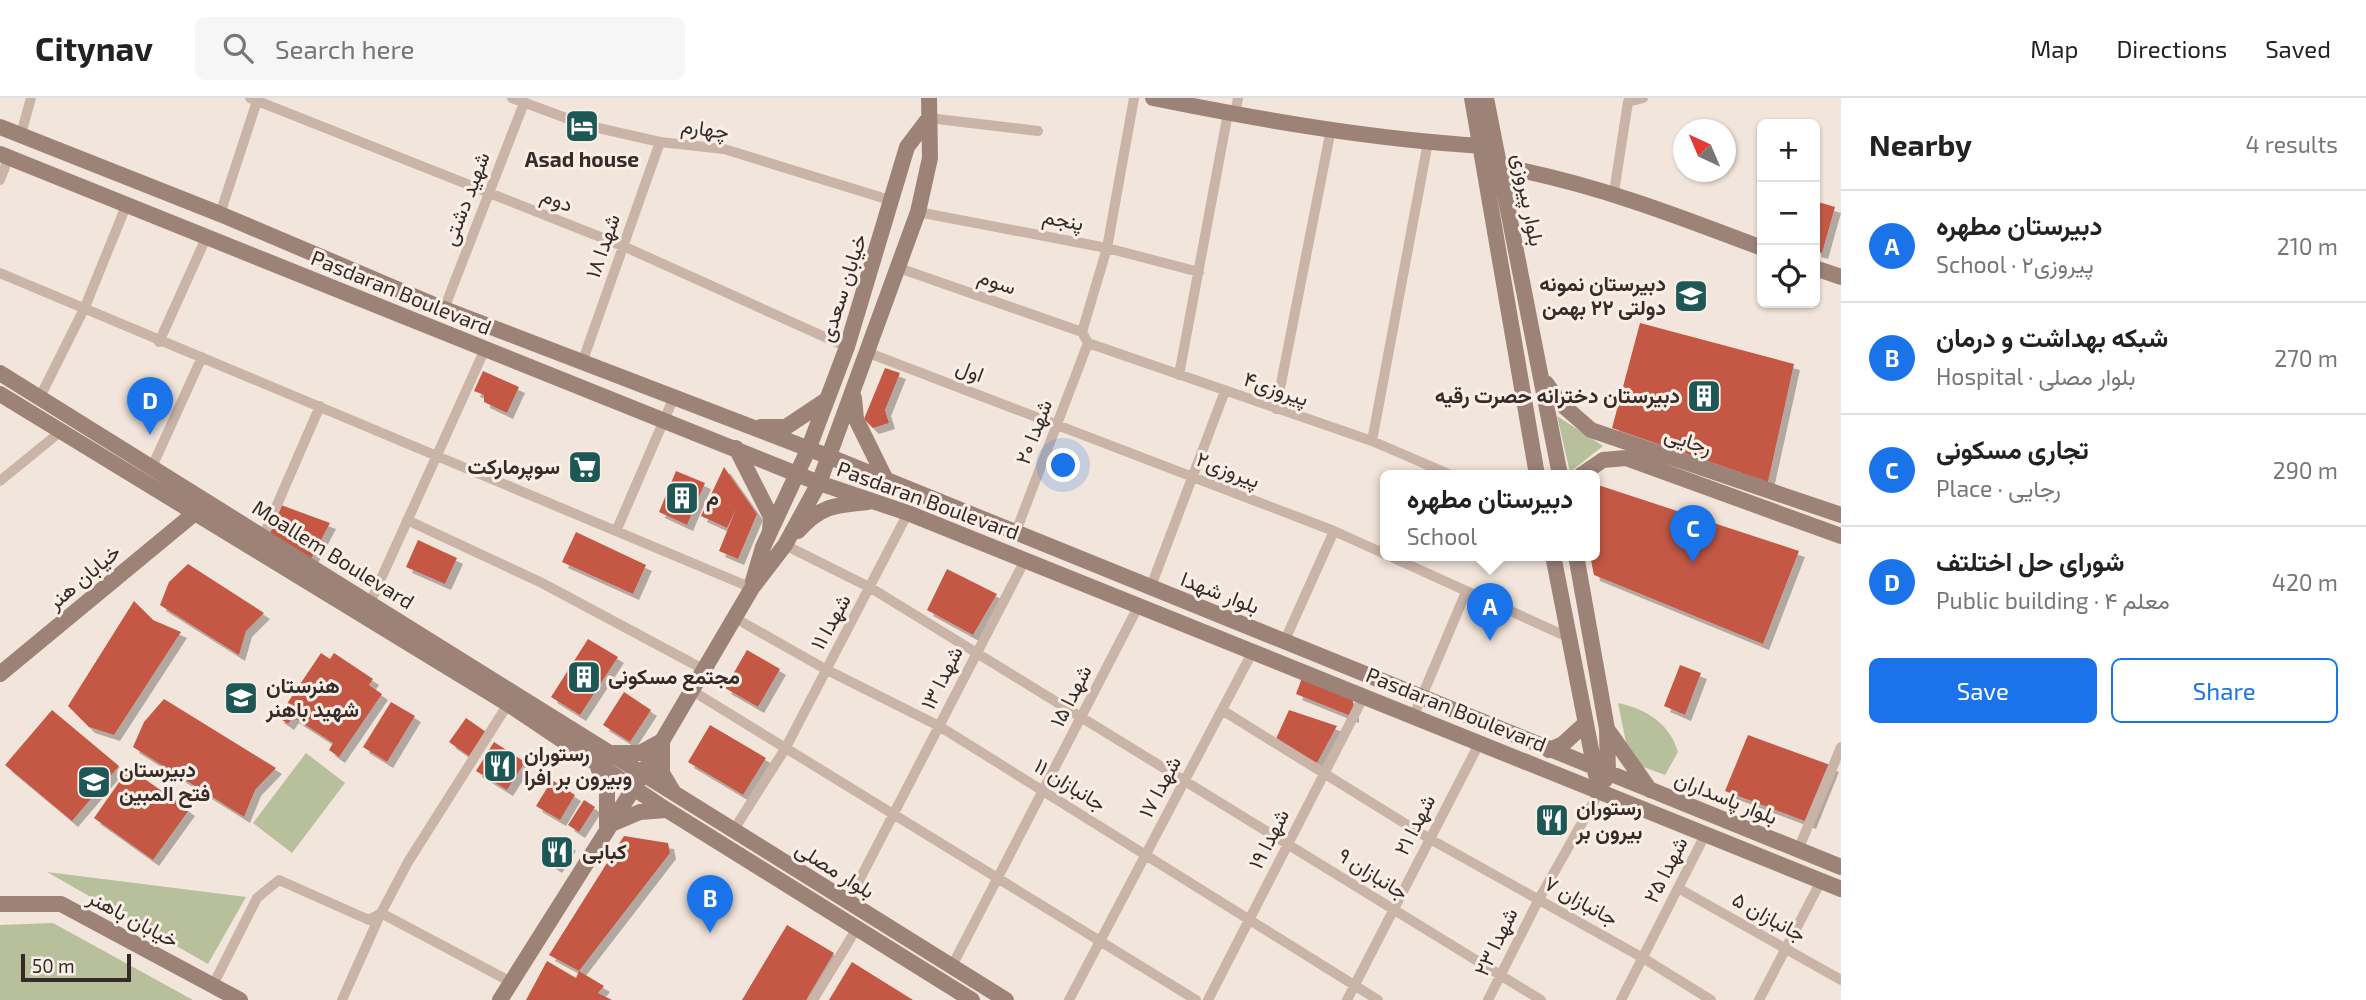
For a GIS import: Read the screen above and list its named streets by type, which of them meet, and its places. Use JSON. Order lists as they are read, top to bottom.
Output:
{
  "streets": {
    "main road": [
      "بلوار پیروزی",
      "خیابان سعدی",
      "Pasdaran Boulevard",
      "رجایی",
      "Moallem Boulevard",
      "خیابان هنر",
      "بلوار شهدا",
      "بلوار پاسداران",
      "بلوار مصلی",
      "خیابان باهنر"
    ],
    "street": [
      "چهارم",
      "شهید دشتی",
      "دوم",
      "پنجم",
      "شهدا ۱۸",
      "سوم",
      "اول",
      "پیروزی۴",
      "شهدا ۲۰",
      "پیروزی۲",
      "شهدا ۱۱",
      "شهدا ۱۳",
      "شهدا ۱۵",
      "جانبازان ۱۱",
      "شهدا ۱۷",
      "شهدا ۲۱",
      "شهدا ۱۹",
      "شهدا ۲۵",
      "جانبازان ۹",
      "جانبازان ۷",
      "جانبازان ۵",
      "شهدا ۲۳"
    ]
  },
  "crossings": [
    ["چهارم", "شهید دشتی"],
    ["چهارم", "شهدا ۱۸"],
    ["چهارم", "خیابان سعدی"],
    ["شهید دشتی", "دوم"],
    ["شهید دشتی", "Pasdaran Boulevard"],
    ["دوم", "شهدا ۱۸"],
    ["دوم", "خیابان سعدی"],
    ["بلوار پیروزی", "رجایی"],
    ["شهدا ۱۸", "Pasdaran Boulevard"],
    ["خیابان سعدی", "Pasdaran Boulevard"],
    ["Pasdaran Boulevard", "بلوار شهدا"],
    ["Pasdaran Boulevard", "شهدا ۱۱"],
    ["Pasdaran Boulevard", "شهدا ۱۳"],
    ["Pasdaran Boulevard", "شهدا ۱۵"],
    ["Pasdaran Boulevard", "شهدا ۱۷"],
    ["Pasdaran Boulevard", "شهدا ۲۱"],
    ["Pasdaran Boulevard", "شهدا ۱۹"],
    ["Pasdaran Boulevard", "شهدا ۲۵"],
    ["Pasdaran Boulevard", "شهدا ۲۳"],
    ["اول", "شهدا ۲۰"],
    ["اول", "پیروزی۲"],
    ["پیروزی۴", "شهدا ۲۰"],
    ["شهدا ۲۰", "پیروزی۲"],
    ["شهدا ۲۰", "بلوار شهدا"],
    ["Moallem Boulevard", "خیابان هنر"],
    ["Moallem Boulevard", "بلوار مصلی"],
    ["بلوار شهدا", "بلوار پاسداران"],
    ["شهدا ۱۱", "جانبازان ۱۱"],
    ["شهدا ۱۱", "بلوار مصلی"],
    ["شهدا ۱۱", "جانبازان ۹"],
    ["شهدا ۱۳", "جانبازان ۱۱"],
    ["شهدا ۱۳", "بلوار مصلی"],
    ["شهدا ۱۳", "جانبازان ۹"],
    ["شهدا ۱۵", "جانبازان ۱۱"],
    ["شهدا ۱۵", "بلوار مصلی"],
    ["شهدا ۱۵", "جانبازان ۹"],
    ["جانبازان ۱۱", "شهدا ۱۷"],
    ["جانبازان ۱۱", "شهدا ۲۱"],
    ["جانبازان ۱۱", "شهدا ۱۹"],
    ["شهدا ۱۷", "جانبازان ۹"],
    ["شهدا ۱۷", "جانبازان ۷"],
    ["شهدا ۲۱", "جانبازان ۹"],
    ["شهدا ۲۱", "جانبازان ۷"],
    ["شهدا ۱۹", "جانبازان ۹"],
    ["شهدا ۱۹", "جانبازان ۷"],
    ["شهدا ۲۵", "جانبازان ۷"],
    ["شهدا ۲۵", "جانبازان ۵"],
    ["جانبازان ۹", "شهدا ۲۳"],
    ["جانبازان ۷", "شهدا ۲۳"]
  ],
  "places": {
    "hotel": ["Asad house"],
    "school or university": ["دبیرستان نمونه دولتی ۲۲ بهمن", "هنرستان شهید باهنر", "دبیرستان فتح المبین"],
    "building": ["دبیرستان دخترانه حصرت رقیه", "م", "مجتمع مسکونی"],
    "supermarket": ["سوپرمارکت"],
    "restaurant": ["رستوران وبیرون بر افرا", "رستوران بیرون بر", "کبابی"]
  },
  "scale_bar": "50 m",
  "north": "top left",
  "page": {
    "header": "Citynav",
    "search": "Search here",
    "nav": ["Map", "Directions", "Saved"],
    "heading": ["Nearby", "4 results"],
    "map_buttons": ["+", "−"],
    "list": [
      {
        "mark": "A",
        "name": "دبیرستان مطهره",
        "note": "School · پیروزی۲",
        "value": "210 m"
      },
      {
        "mark": "B",
        "name": "شبکه بهداشت و درمان",
        "note": "Hospital · بلوار مصلی",
        "value": "270 m"
      },
      {
        "mark": "C",
        "name": "تجاری مسکونی",
        "note": "Place · رجایی",
        "value": "290 m"
      },
      {
        "mark": "D",
        "name": "شورای حل اختلتف",
        "note": "Public building · معلم ۴",
        "value": "420 m"
      }
    ],
    "pins": [
      "D",
      "C",
      "A",
      "B"
    ],
    "popup": ["دبیرستان مطهره", "School"],
    "buttons": ["Save", "Share"],
    "scale": "50 m"
  }
}
